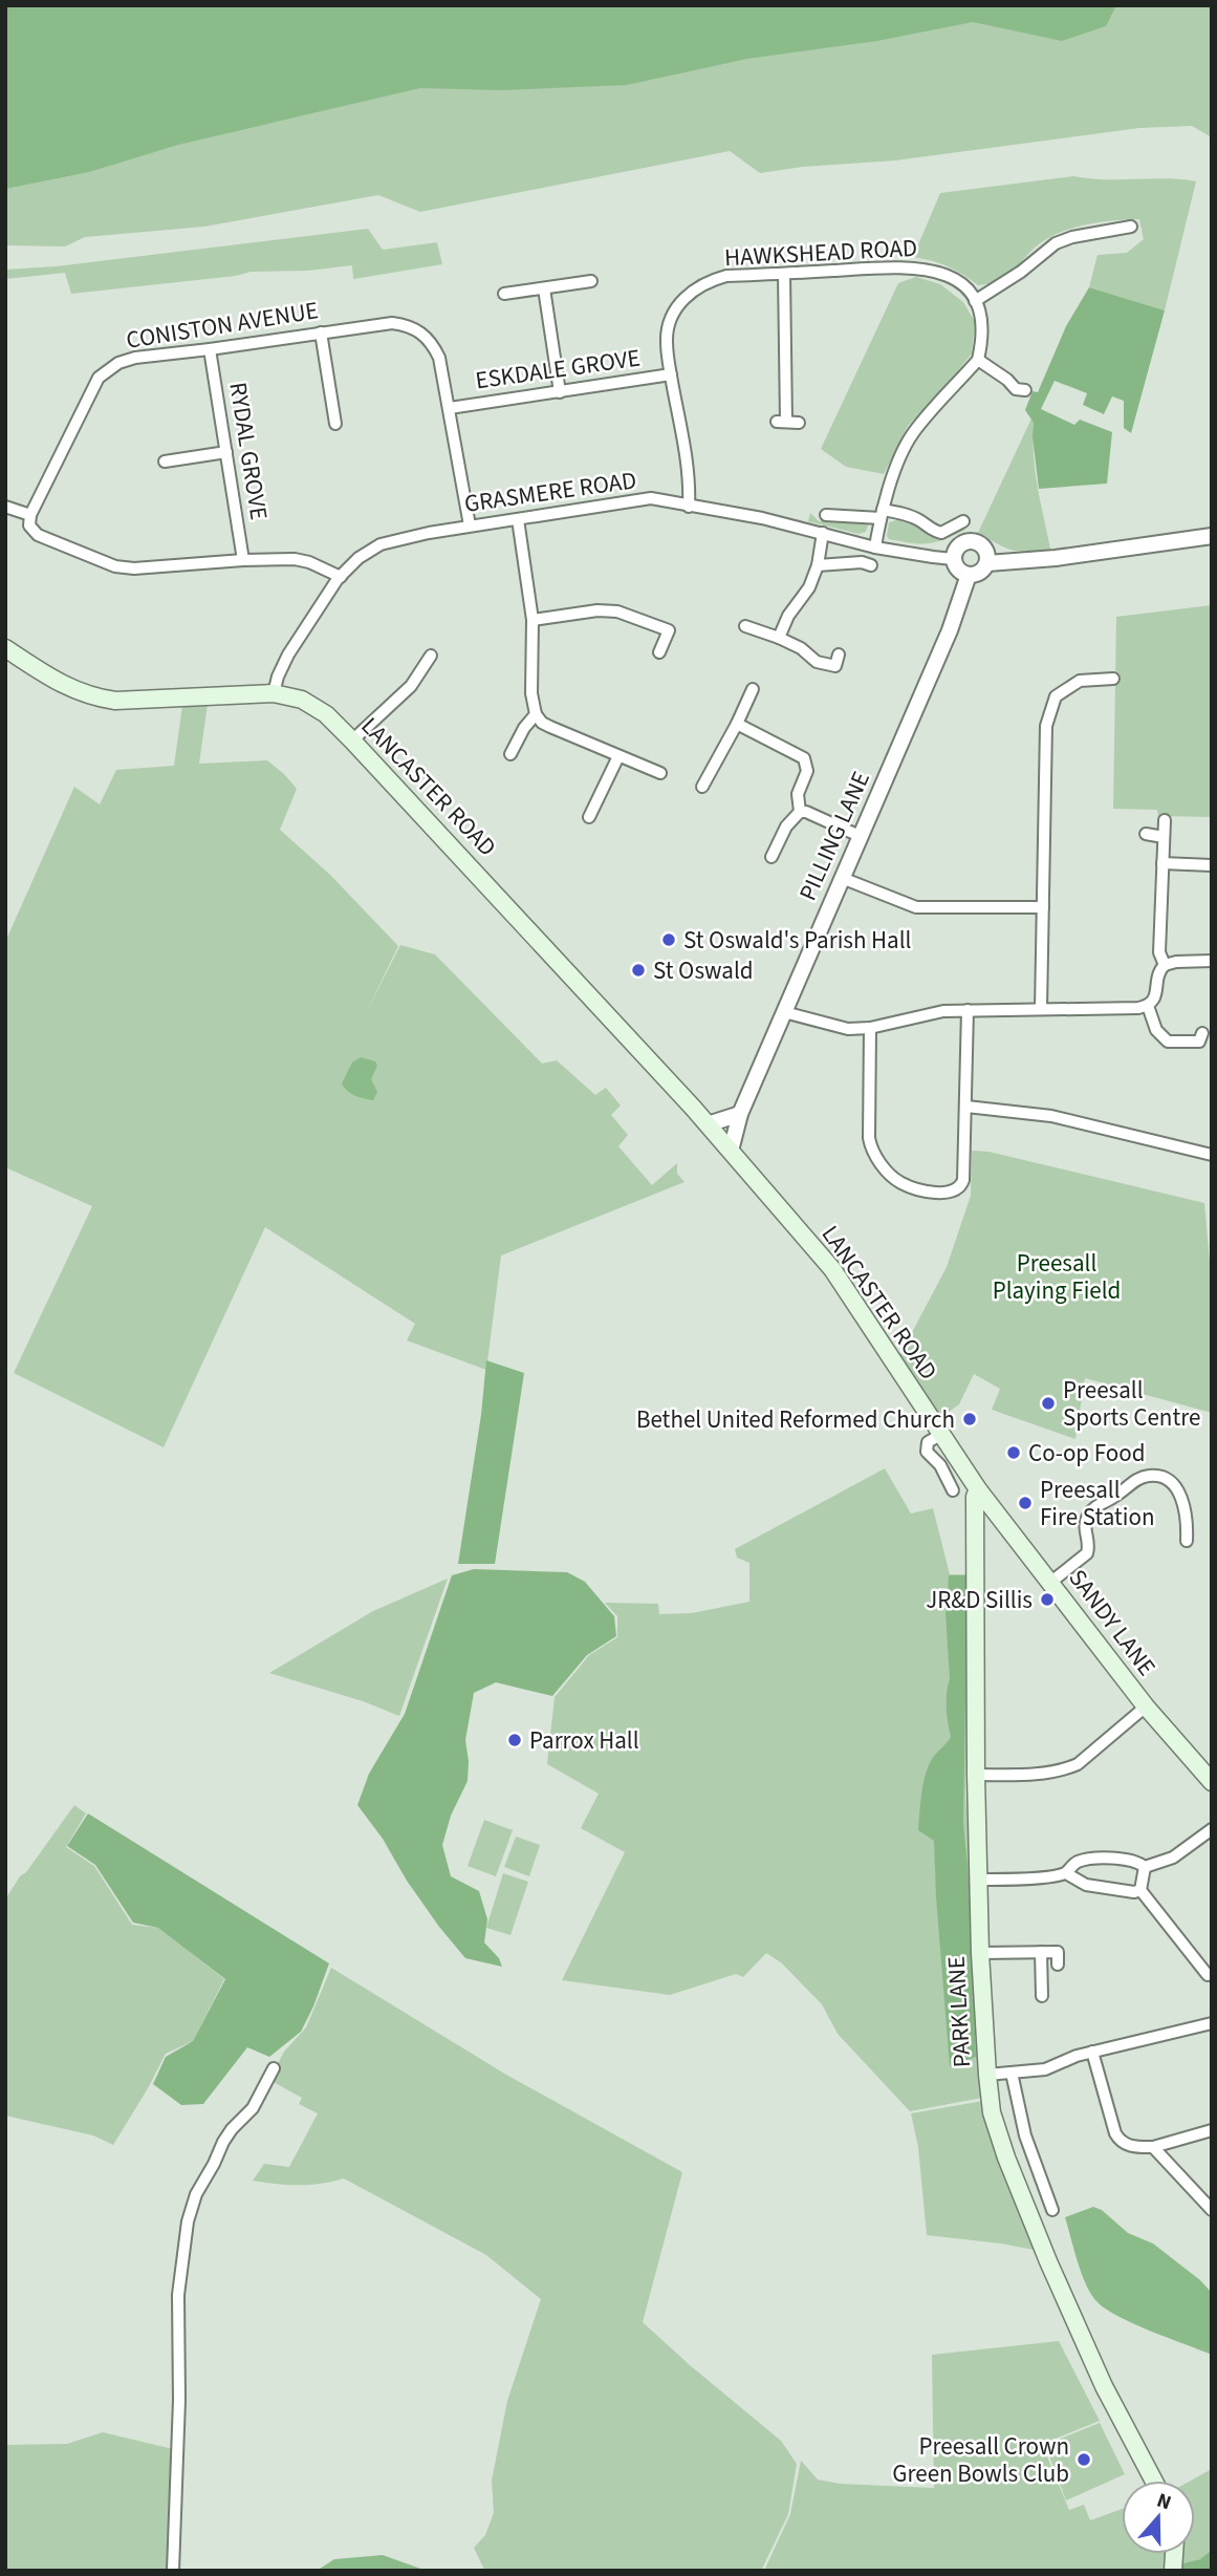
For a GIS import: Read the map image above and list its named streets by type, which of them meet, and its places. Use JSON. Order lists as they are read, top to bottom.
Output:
{
  "streets": {
    "main road": ["LANCASTER ROAD", "SANDY LANE", "PARK LANE"],
    "street": [
      "HAWKSHEAD ROAD",
      "CONISTON AVENUE",
      "ESKDALE GROVE",
      "RYDAL GROVE",
      "GRASMERE ROAD",
      "PILLING LANE"
    ]
  },
  "crossings": [
    ["HAWKSHEAD ROAD", "ESKDALE GROVE"],
    ["HAWKSHEAD ROAD", "GRASMERE ROAD"],
    ["CONISTON AVENUE", "ESKDALE GROVE"],
    ["CONISTON AVENUE", "RYDAL GROVE"],
    ["CONISTON AVENUE", "GRASMERE ROAD"],
    ["GRASMERE ROAD", "LANCASTER ROAD"],
    ["GRASMERE ROAD", "PILLING LANE"],
    ["LANCASTER ROAD", "PILLING LANE"],
    ["LANCASTER ROAD", "SANDY LANE"],
    ["LANCASTER ROAD", "PARK LANE"],
    ["SANDY LANE", "PARK LANE"]
  ],
  "parks": ["Preesall Playing Field"],
  "places": [
    "St Oswald's Parish Hall",
    "St Oswald",
    "Preesall Sports Centre",
    "Bethel United Reformed Church",
    "Co-op Food",
    "Preesall Fire Station",
    "JR&D Sillis",
    "Parrox Hall",
    "Preesall Crown Green Bowls Club"
  ],
  "north": "top"
}
